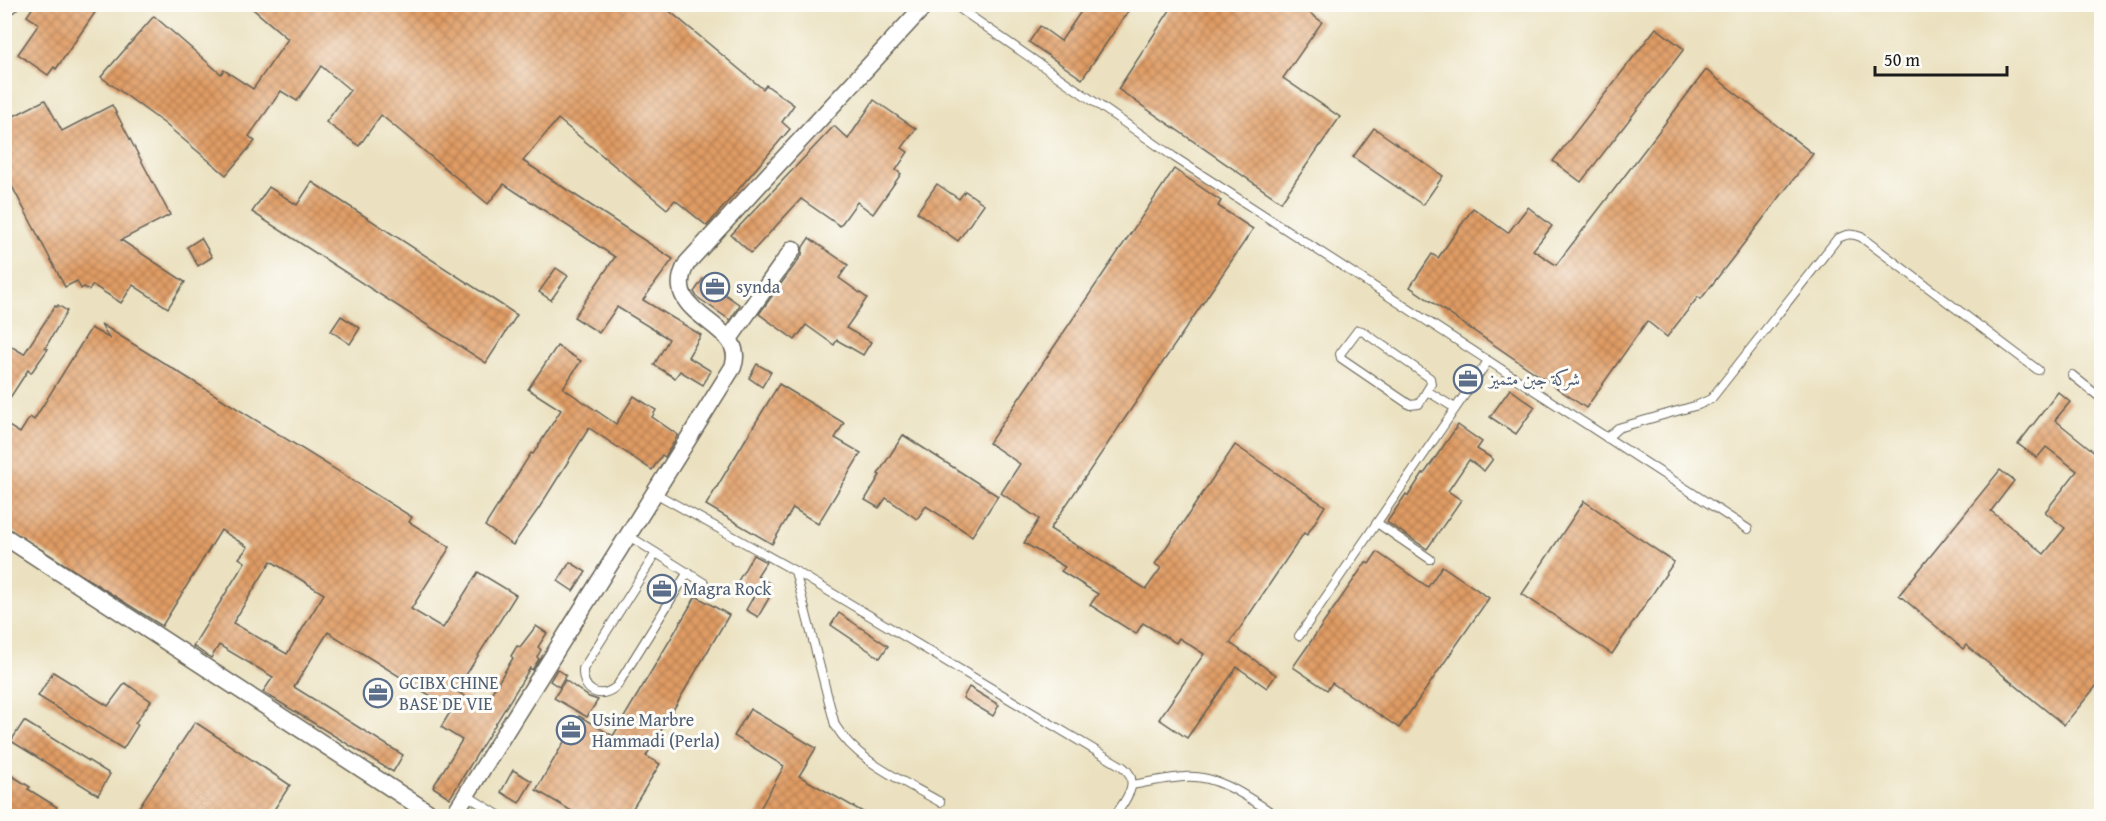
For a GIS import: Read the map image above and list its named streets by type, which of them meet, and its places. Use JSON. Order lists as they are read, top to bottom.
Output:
{
  "places": {
    "office": [
      "synda",
      "شركة جبن متميز",
      "Magra Rock",
      "GCIBX CHINE BASE DE VIE",
      "Usine Marbre Hammadi (Perla)"
    ]
  },
  "scale_bar": "50 m"
}
